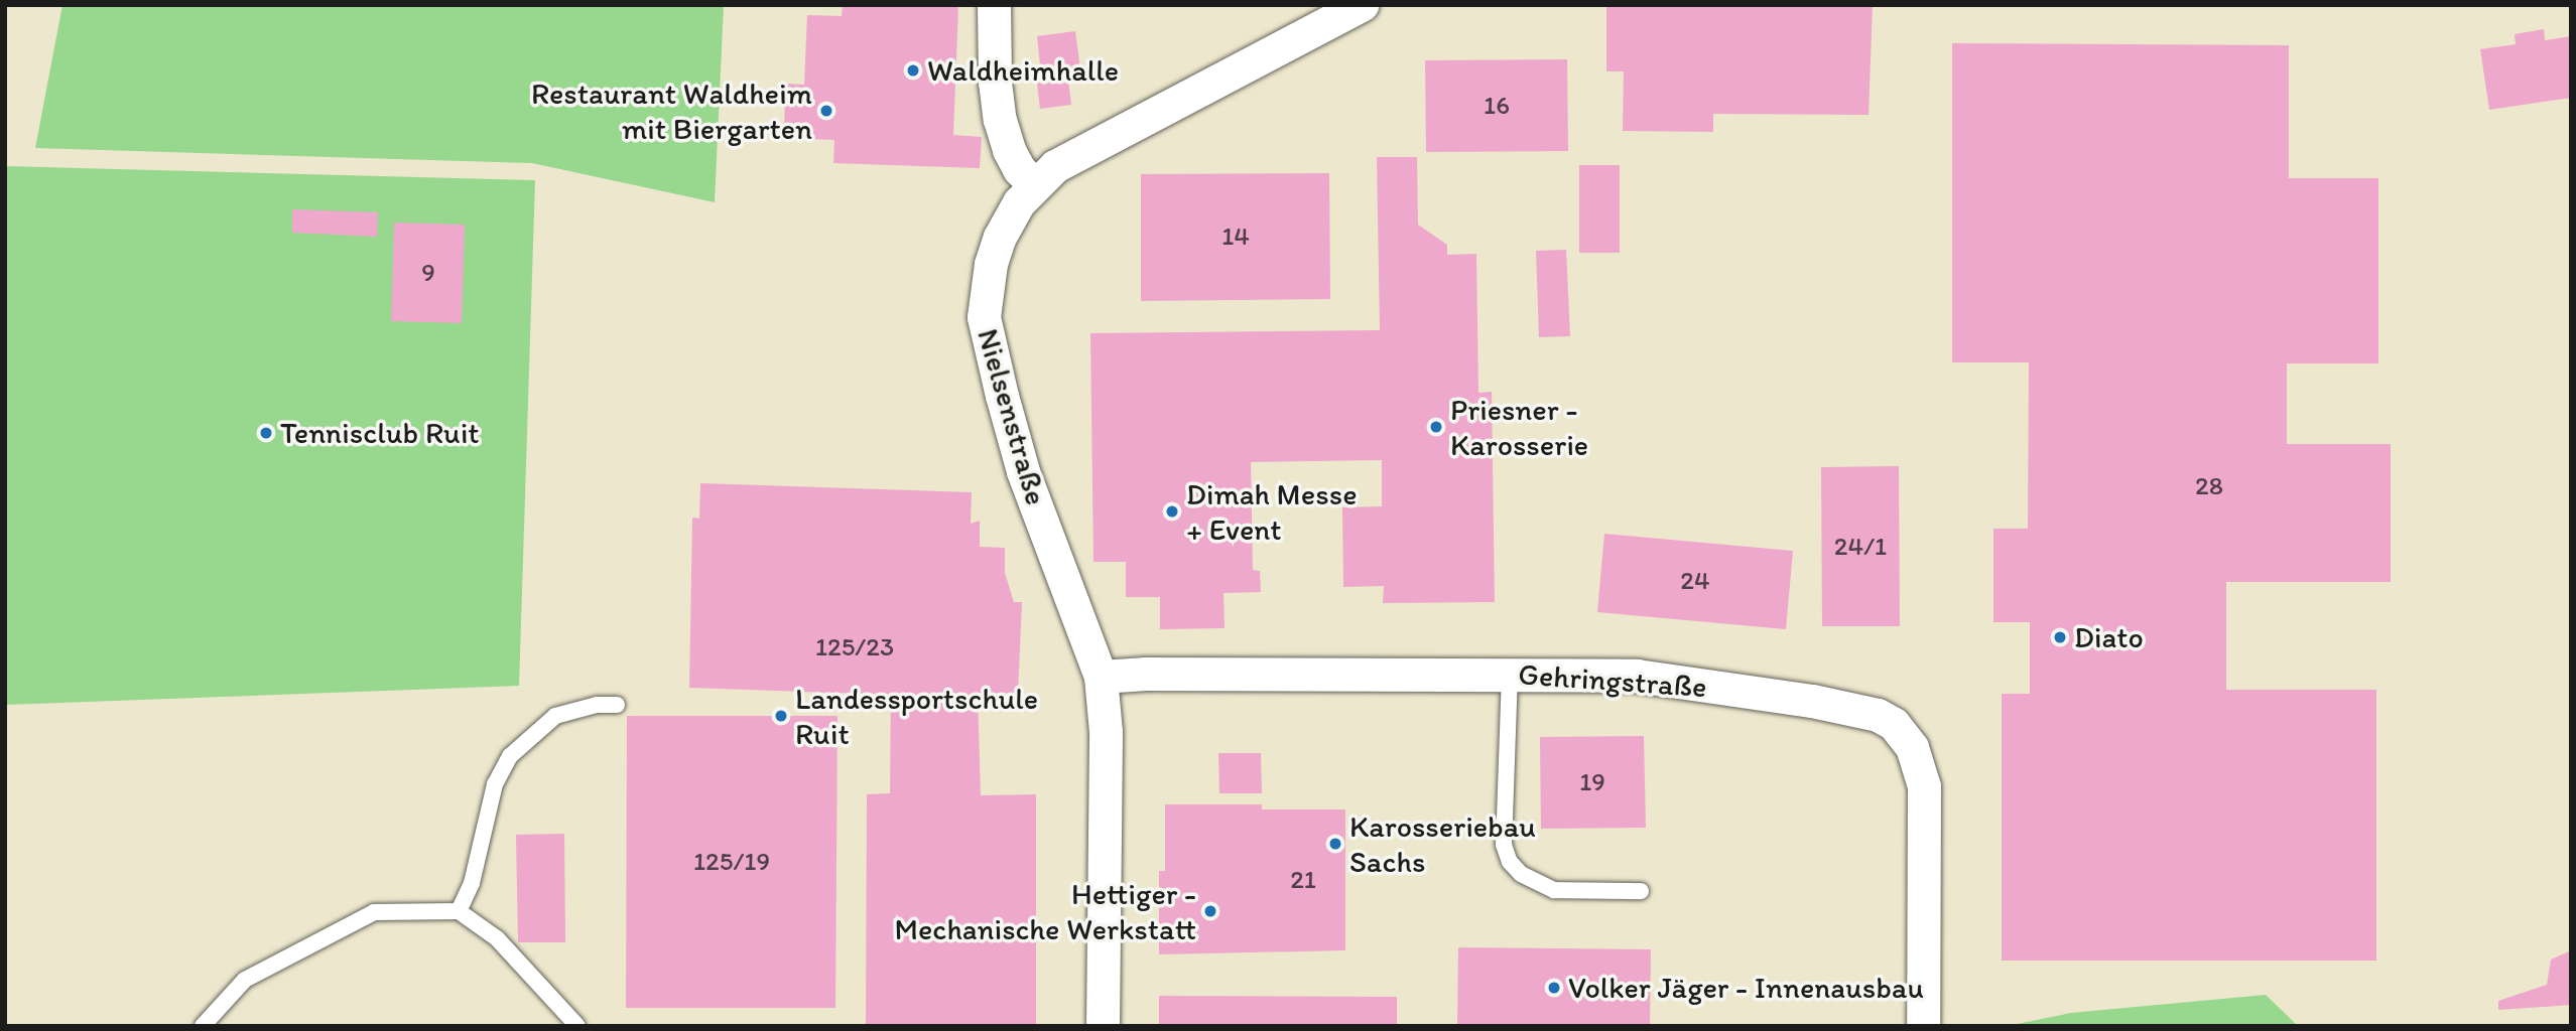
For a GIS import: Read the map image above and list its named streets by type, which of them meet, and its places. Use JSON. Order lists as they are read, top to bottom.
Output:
{
  "streets": {
    "street": ["Nielsenstraße", "Gehringstraße"]
  },
  "crossings": [
    ["Nielsenstraße", "Gehringstraße"]
  ],
  "places": [
    "Waldheimhalle",
    "Restaurant Waldheim mit Biergarten",
    "Priesner - Karosserie",
    "Tennisclub Ruit",
    "Dimah Messe + Event",
    "Diato",
    "Landessportschule Ruit",
    "Karosseriebau Sachs",
    "Hettiger - Mechanische Werkstatt",
    "Volker Jäger - Innenausbau"
  ],
  "house_numbers": [
    "16",
    "14",
    "9",
    "28",
    "24/1",
    "24",
    "125/23",
    "19",
    "125/19",
    "21"
  ]
}
